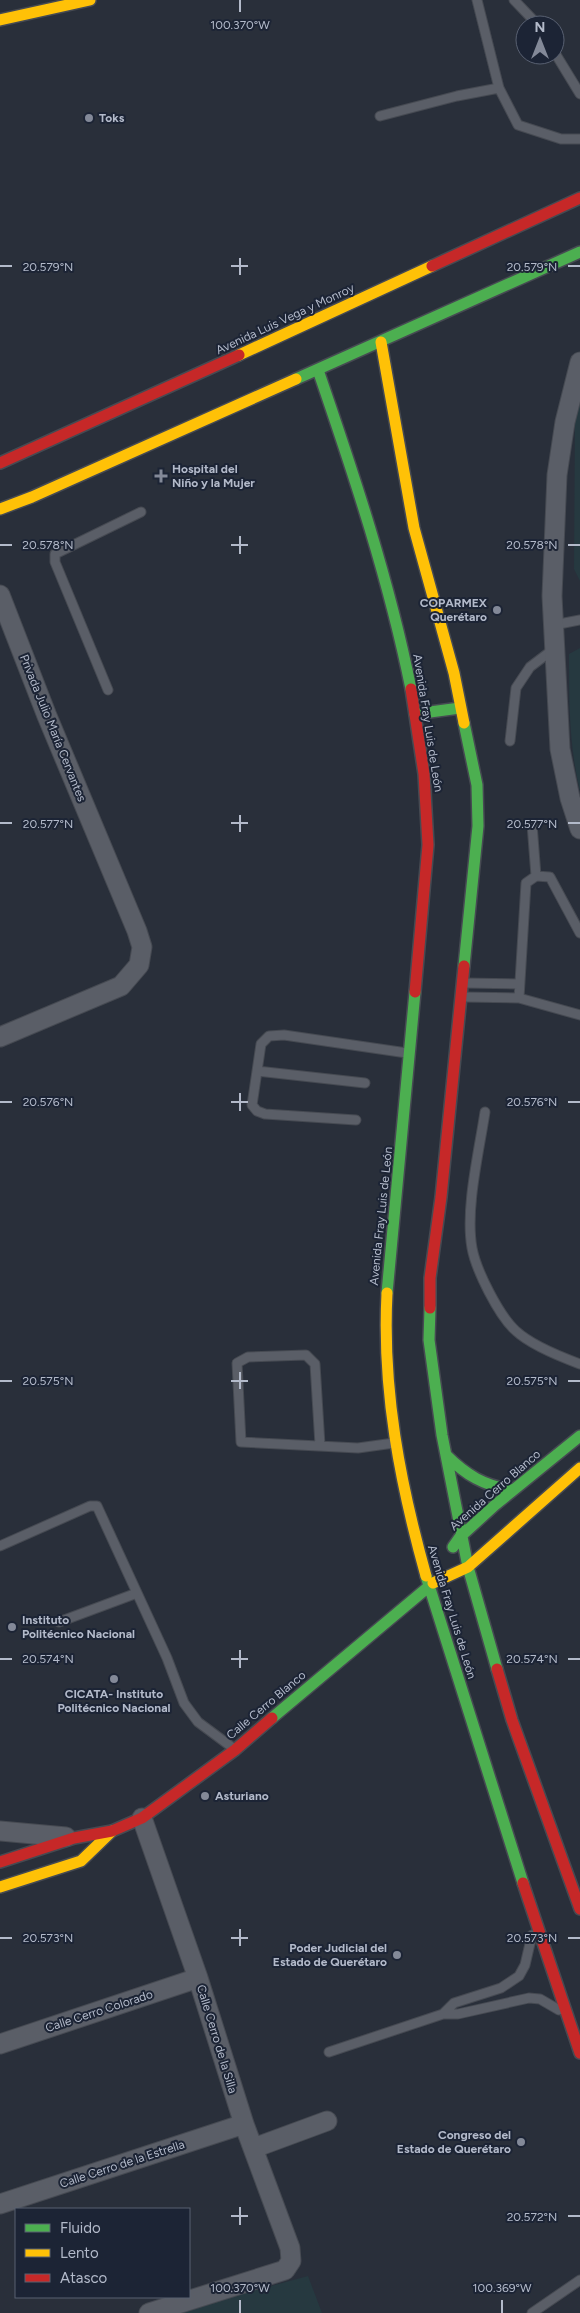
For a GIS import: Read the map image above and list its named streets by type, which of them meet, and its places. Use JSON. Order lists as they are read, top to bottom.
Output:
{
  "streets": {
    "main road": [
      "Avenida Luis Vega y Monroy",
      "Avenida Fray Luis de León",
      "Avenida Cerro Blanco",
      "Calle Cerro Blanco"
    ],
    "street": [
      "Privada Julio María Cervantes",
      "Calle Cerro Colorado",
      "Calle Cerro de la Silla",
      "Calle Cerro de la Estrella"
    ]
  },
  "crossings": [
    ["Avenida Fray Luis de León", "Avenida Cerro Blanco"],
    ["Avenida Fray Luis de León", "Calle Cerro Blanco"],
    ["Avenida Cerro Blanco", "Calle Cerro Blanco"],
    ["Calle Cerro Blanco", "Calle Cerro de la Silla"],
    ["Calle Cerro Colorado", "Calle Cerro de la Silla"],
    ["Calle Cerro de la Silla", "Calle Cerro de la Estrella"]
  ],
  "places": {
    "other": [
      "Toks",
      "COPARMEX Querétaro",
      "Instituto Politécnico Nacional",
      "CICATA- Instituto Politécnico Nacional",
      "Asturiano",
      "Poder Judicial del Estado de Querétaro",
      "Congreso del Estado de Querétaro"
    ],
    "health": ["Hospital del Niño y la Mujer"]
  },
  "legend": ["Fluido", "Lento", "Atasco"],
  "north": "top",
  "coordinates": [
    "100.370°W",
    "20.579°N",
    "20.578°N",
    "20.577°N",
    "20.576°N",
    "20.575°N",
    "20.574°N",
    "20.573°N",
    "20.572°N",
    "100.369°W"
  ]
}
